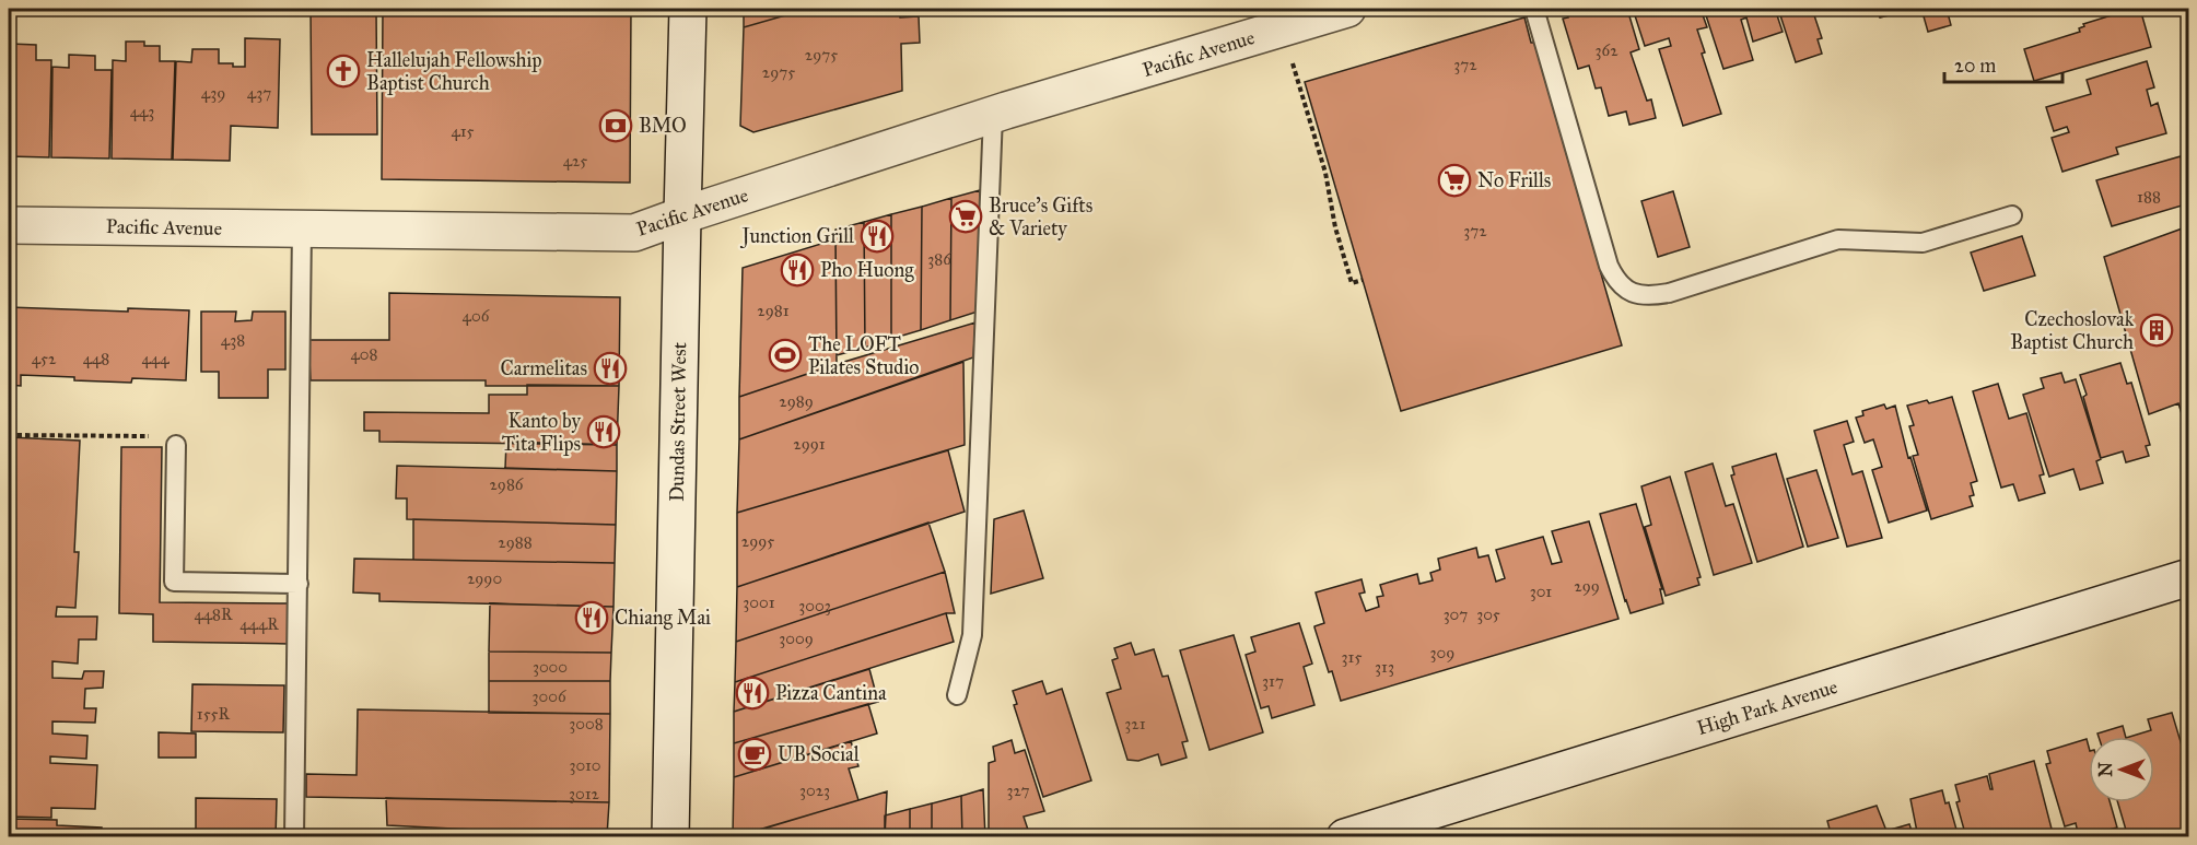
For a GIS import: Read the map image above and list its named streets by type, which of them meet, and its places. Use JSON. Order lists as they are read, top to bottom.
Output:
{
  "streets": {
    "street": ["Pacific Avenue", "Dundas Street West", "High Park Avenue"]
  },
  "crossings": [
    ["Pacific Avenue", "Dundas Street West"]
  ],
  "places": {
    "church": ["Hallelujah Fellowship Baptist Church"],
    "bank": ["BMO"],
    "supermarket": ["No Frills", "Bruce's Gifts & Variety"],
    "restaurant": [
      "Junction Grill",
      "Pho Huong",
      "Carmelitas",
      "Kanto by Tita Flips",
      "Chiang Mai",
      "Pizza Cantina"
    ],
    "building": ["Czechoslovak Baptist Church"],
    "sports": ["The LOFT Pilates Studio"],
    "cafe": ["UB Social"]
  },
  "house_numbers": [
    "362",
    "2975",
    "372",
    "2975",
    "439",
    "437",
    "443",
    "415",
    "425",
    "188",
    "372",
    "386",
    "2981",
    "406",
    "438",
    "408",
    "452",
    "448",
    "444",
    "2989",
    "2991",
    "2986",
    "2995",
    "2988",
    "2990",
    "299",
    "301",
    "3001",
    "3003",
    "448R",
    "307",
    "305",
    "444R",
    "3009",
    "309",
    "315",
    "3000",
    "313",
    "317",
    "3006",
    "155R",
    "3008",
    "321",
    "3010",
    "3023",
    "327",
    "3012"
  ],
  "scale_bar": "20 m",
  "north": "left"
}
